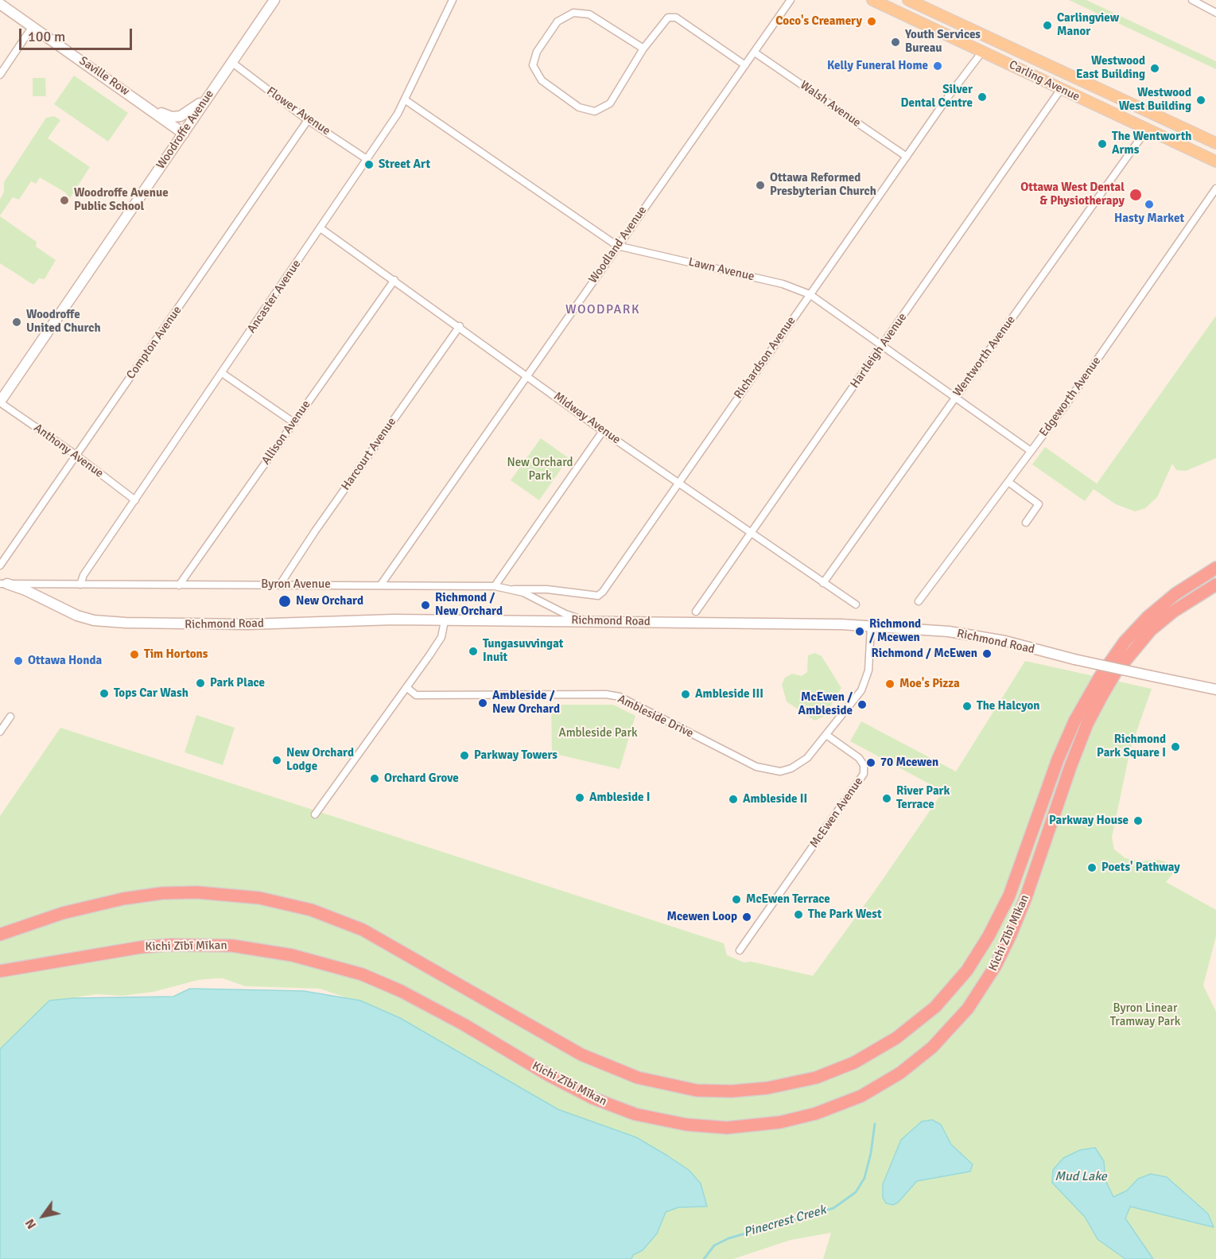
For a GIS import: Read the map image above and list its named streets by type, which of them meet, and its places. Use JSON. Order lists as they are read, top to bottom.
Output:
{
  "streets": {
    "highway": ["Kichi Zībī Mīkan"],
    "main road": [
      "Saville Row",
      "Carling Avenue",
      "Woodroffe Avenue",
      "Richmond Road"
    ],
    "street": [
      "Walsh Avenue",
      "Flower Avenue",
      "Woodland Avenue",
      "Lawn Avenue",
      "Ancaster Avenue",
      "Compton Avenue",
      "Hartleigh Avenue",
      "Wentworth Avenue",
      "Richardson Avenue",
      "Edgeworth Avenue",
      "Midway Avenue",
      "Allison Avenue",
      "Anthony Avenue",
      "Harcourt Avenue",
      "Byron Avenue",
      "Ambleside Drive",
      "McEwen Avenue"
    ]
  },
  "crossings": [
    ["Saville Row", "Woodroffe Avenue"],
    ["Carling Avenue", "Hartleigh Avenue"],
    ["Carling Avenue", "Wentworth Avenue"],
    ["Carling Avenue", "Richardson Avenue"],
    ["Walsh Avenue", "Woodland Avenue"],
    ["Walsh Avenue", "Richardson Avenue"],
    ["Flower Avenue", "Woodroffe Avenue"],
    ["Flower Avenue", "Ancaster Avenue"],
    ["Flower Avenue", "Compton Avenue"],
    ["Woodroffe Avenue", "Anthony Avenue"],
    ["Woodland Avenue", "Lawn Avenue"],
    ["Woodland Avenue", "Midway Avenue"],
    ["Woodland Avenue", "Byron Avenue"],
    ["Lawn Avenue", "Ancaster Avenue"],
    ["Lawn Avenue", "Hartleigh Avenue"],
    ["Lawn Avenue", "Wentworth Avenue"],
    ["Lawn Avenue", "Richardson Avenue"],
    ["Lawn Avenue", "Edgeworth Avenue"],
    ["Ancaster Avenue", "Midway Avenue"],
    ["Ancaster Avenue", "Anthony Avenue"],
    ["Ancaster Avenue", "Byron Avenue"],
    ["Compton Avenue", "Anthony Avenue"],
    ["Hartleigh Avenue", "Midway Avenue"],
    ["Wentworth Avenue", "Midway Avenue"],
    ["Richardson Avenue", "Midway Avenue"],
    ["Richardson Avenue", "Byron Avenue"],
    ["Midway Avenue", "Allison Avenue"],
    ["Midway Avenue", "Harcourt Avenue"],
    ["Allison Avenue", "Byron Avenue"],
    ["Harcourt Avenue", "Byron Avenue"],
    ["Byron Avenue", "Richmond Road"],
    ["Ambleside Drive", "McEwen Avenue"]
  ],
  "districts": ["WOODPARK"],
  "water": ["Mud Lake", "Pinecrest Creek"],
  "parks": ["New Orchard Park", "Ambleside Park", "Byron Linear Tramway Park"],
  "places": [
    "Coco's Creamery",
    "Carlingview Manor",
    "Youth Services Bureau",
    "Kelly Funeral Home",
    "Westwood East Building",
    "Silver Dental Centre",
    "Westwood West Building",
    "The Wentworth Arms",
    "Street Art",
    "Ottawa Reformed Presbyterian Church",
    "Ottawa West Dental & Physiotherapy",
    "Woodroffe Avenue Public School",
    "Hasty Market",
    "Woodroffe United Church",
    "New Orchard",
    "Richmond / New Orchard",
    "Richmond / Mcewen",
    "Tungasuvvingat Inuit",
    "Richmond / McEwen",
    "Tim Hortons",
    "Ottawa Honda",
    "Park Place",
    "Moe's Pizza",
    "Tops Car Wash",
    "Ambleside III",
    "Ambleside / New Orchard",
    "McEwen / Ambleside",
    "The Halcyon",
    "Richmond Park Square I",
    "Parkway Towers",
    "New Orchard Lodge",
    "70 Mcewen",
    "Orchard Grove",
    "Ambleside I",
    "River Park Terrace",
    "Ambleside II",
    "Parkway House",
    "Poets' Pathway",
    "McEwen Terrace",
    "The Park West",
    "Mcewen Loop"
  ],
  "scale_bar": "100 m",
  "north": "bottom left"
}
